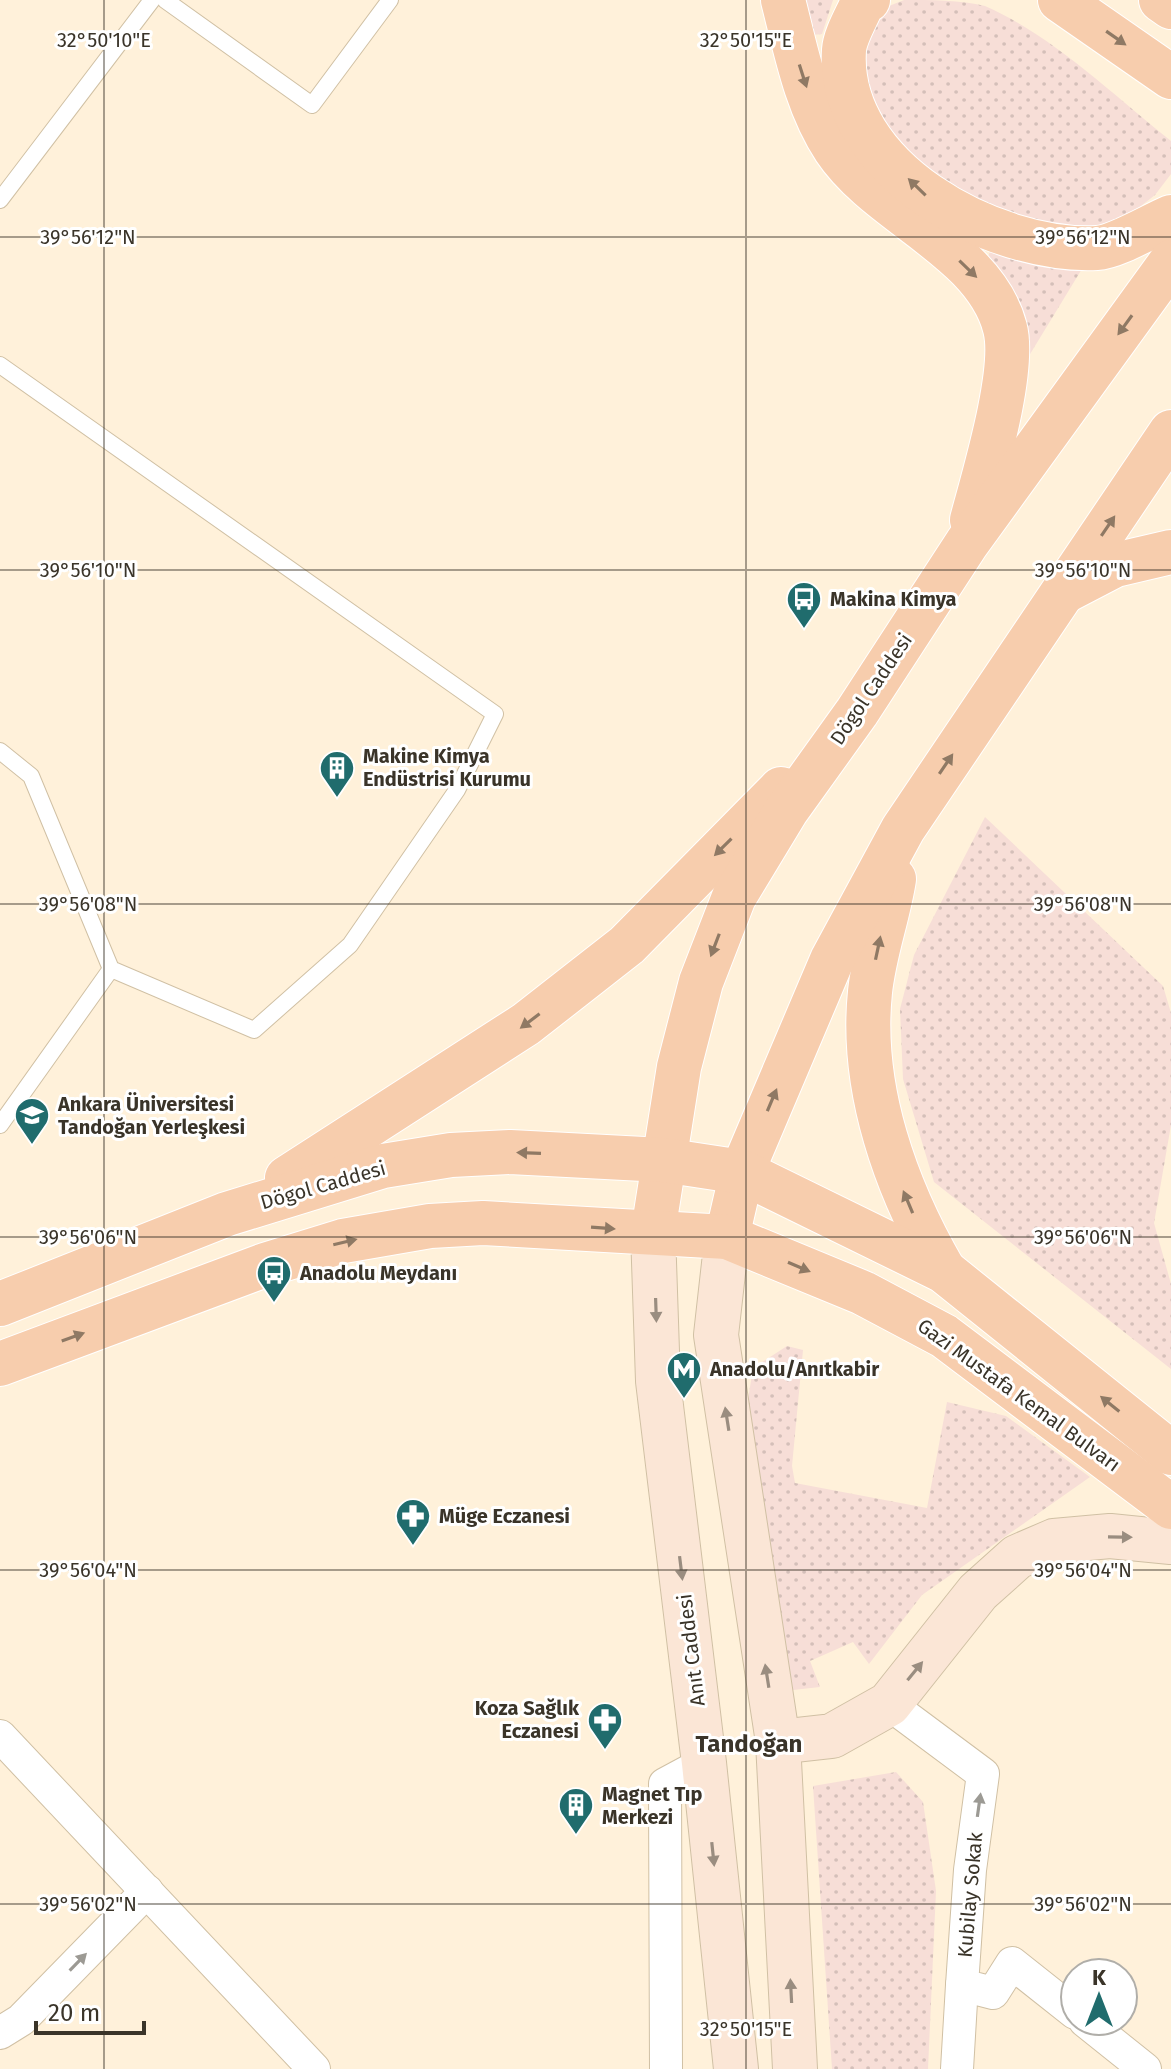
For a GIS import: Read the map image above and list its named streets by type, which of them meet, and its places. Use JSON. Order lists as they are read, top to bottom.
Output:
{
  "streets": {
    "main road": ["Dögol Caddesi", "Gazi Mustafa Kemal Bulvarı", "Anıt Caddesi"],
    "street": ["Kubilay Sokak"]
  },
  "crossings": [
    ["Dögol Caddesi", "Anıt Caddesi"]
  ],
  "one_way": ["Kubilay Sokak"],
  "districts": ["Tandoğan"],
  "places": {
    "bus stop": ["Makina Kimya", "Anadolu Meydanı"],
    "building": ["Makine Kimya Endüstrisi Kurumu", "Magnet Tıp Merkezi"],
    "school or university": ["Ankara Üniversitesi Tandoğan Yerleşkesi"],
    "metro station": ["Anadolu/Anıtkabir"],
    "pharmacy": ["Müge Eczanesi", "Koza Sağlık Eczanesi"]
  },
  "scale_bar": "20 m",
  "north": "top",
  "coordinates": [
    "32°50'10\"E",
    "32°50'15\"E",
    "39°56'12\"N",
    "39°56'10\"N",
    "39°56'08\"N",
    "39°56'06\"N",
    "39°56'04\"N",
    "39°56'02\"N"
  ]
}
